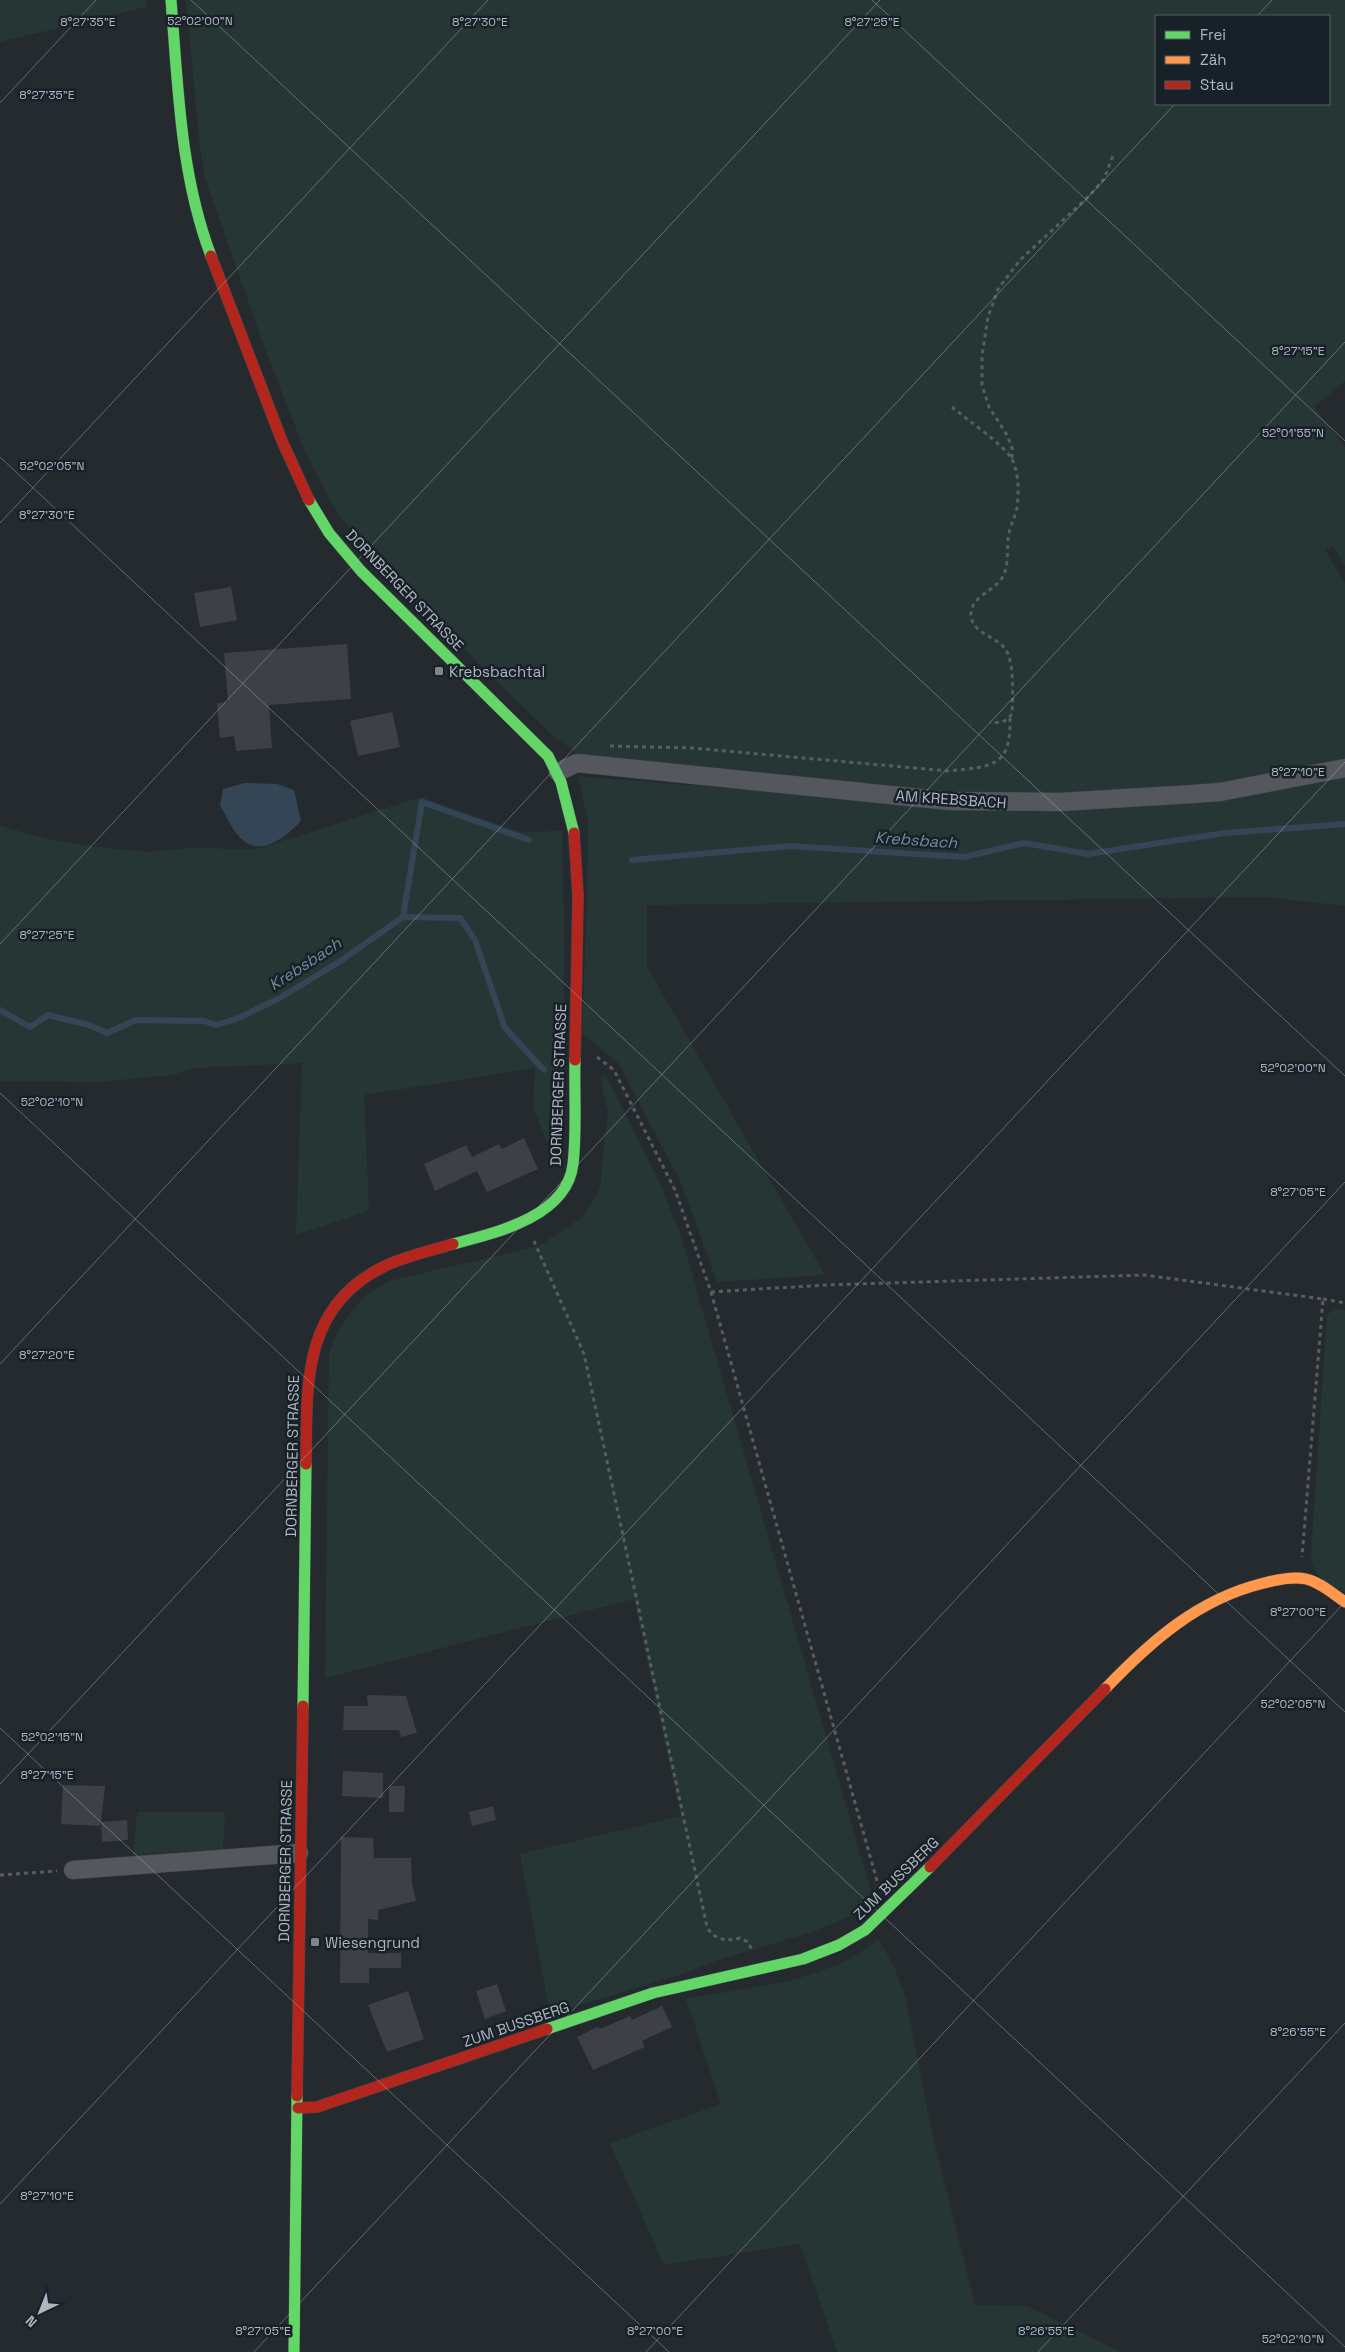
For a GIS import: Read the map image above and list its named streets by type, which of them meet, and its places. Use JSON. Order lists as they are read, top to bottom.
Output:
{
  "streets": {
    "street": ["DORNBERGER STRASSE", "AM KREBSBACH", "ZUM BUSSBERG"]
  },
  "crossings": [
    ["DORNBERGER STRASSE", "AM KREBSBACH"],
    ["DORNBERGER STRASSE", "ZUM BUSSBERG"]
  ],
  "water": ["Krebsbach"],
  "places": {
    "transit": ["Krebsbachtal", "Wiesengrund"]
  },
  "legend": ["Frei", "Zäh", "Stau"],
  "north": "bottom left",
  "coordinates": [
    "52°02'00\"N",
    "8°27'35\"E",
    "8°27'30\"E",
    "8°27'25\"E",
    "8°27'15\"E",
    "52°01'55\"N",
    "52°02'05\"N",
    "8°27'10\"E",
    "52°02'10\"N",
    "8°27'05\"E",
    "8°27'20\"E",
    "8°27'00\"E",
    "52°02'15\"N",
    "8°26'55\"E"
  ]
}
